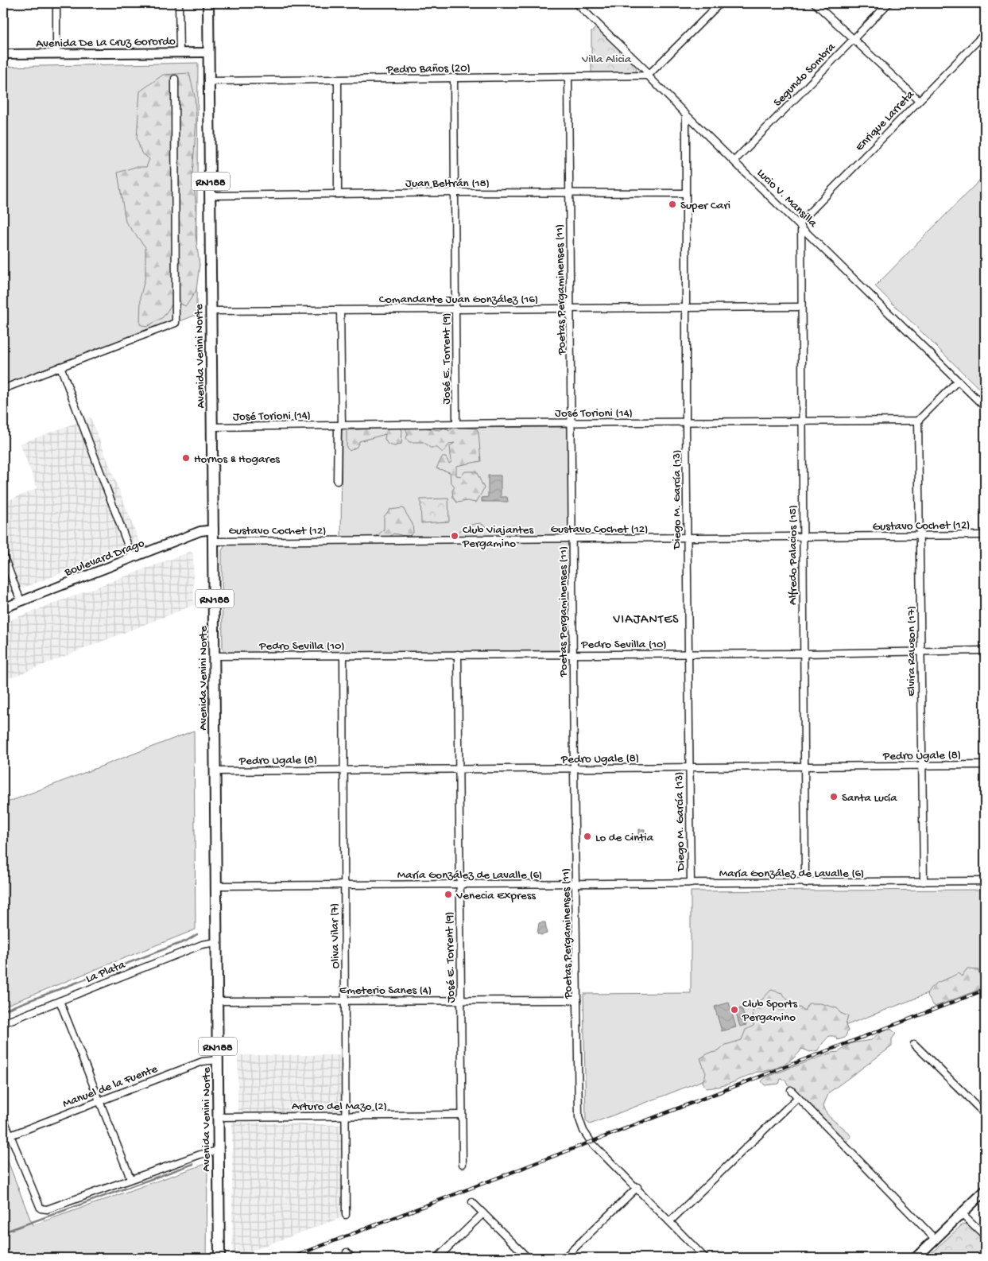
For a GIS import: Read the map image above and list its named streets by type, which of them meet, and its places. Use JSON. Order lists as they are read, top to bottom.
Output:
{
  "streets": {
    "highway": ["RN188", "Avenida Venini Norte"],
    "main road": ["Avenida De La Cruz Gorordo", "Boulevard Drago"],
    "street": [
      "Pedro Baños (20)",
      "Segundo Sombra",
      "Enrique Larreta",
      "Juan Beltrán (18)",
      "Lucio V. Mansilla",
      "Poetas Pergaminenses (11)",
      "Comandante Juan González (16)",
      "José E. Torrent (9)",
      "José Torioni (14)",
      "Diego M. García (13)",
      "Gustavo Cochet (12)",
      "Alfredo Palacios (15)",
      "Pedro Sevilla (10)",
      "Elvira Rawson (17)",
      "Pedro Ugale (8)",
      "María González de Lavalle (6)",
      "Oliva Vilar (7)",
      "La Plata",
      "Emeterio Sanes (4)",
      "Manuel de la Fuente",
      "Arturo del Mazo (2)"
    ]
  },
  "crossings": [
    ["Avenida De La Cruz Gorordo", "Avenida Venini Norte"],
    ["Pedro Baños (20)", "Lucio V. Mansilla"],
    ["Pedro Baños (20)", "Poetas Pergaminenses (11)"],
    ["Pedro Baños (20)", "Avenida Venini Norte"],
    ["Pedro Baños (20)", "José E. Torrent (9)"],
    ["Segundo Sombra", "Lucio V. Mansilla"],
    ["Enrique Larreta", "Lucio V. Mansilla"],
    ["Enrique Larreta", "Alfredo Palacios (15)"],
    ["Juan Beltrán (18)", "Poetas Pergaminenses (11)"],
    ["Juan Beltrán (18)", "Avenida Venini Norte"],
    ["Juan Beltrán (18)", "José E. Torrent (9)"],
    ["Juan Beltrán (18)", "Diego M. García (13)"],
    ["Lucio V. Mansilla", "Diego M. García (13)"],
    ["Lucio V. Mansilla", "Alfredo Palacios (15)"],
    ["Poetas Pergaminenses (11)", "Comandante Juan González (16)"],
    ["Poetas Pergaminenses (11)", "José Torioni (14)"],
    ["Poetas Pergaminenses (11)", "Gustavo Cochet (12)"],
    ["Poetas Pergaminenses (11)", "Pedro Sevilla (10)"],
    ["Poetas Pergaminenses (11)", "Pedro Ugale (8)"],
    ["Poetas Pergaminenses (11)", "María González de Lavalle (6)"],
    ["Poetas Pergaminenses (11)", "Emeterio Sanes (4)"],
    ["Comandante Juan González (16)", "Avenida Venini Norte"],
    ["Comandante Juan González (16)", "José E. Torrent (9)"],
    ["Comandante Juan González (16)", "Diego M. García (13)"],
    ["Comandante Juan González (16)", "Alfredo Palacios (15)"],
    ["Avenida Venini Norte", "José Torioni (14)"],
    ["Avenida Venini Norte", "Gustavo Cochet (12)"],
    ["Avenida Venini Norte", "Boulevard Drago"],
    ["Avenida Venini Norte", "Pedro Sevilla (10)"],
    ["Avenida Venini Norte", "Pedro Ugale (8)"],
    ["Avenida Venini Norte", "María González de Lavalle (6)"],
    ["Avenida Venini Norte", "La Plata"],
    ["Avenida Venini Norte", "Emeterio Sanes (4)"],
    ["Avenida Venini Norte", "Manuel de la Fuente"],
    ["Avenida Venini Norte", "Arturo del Mazo (2)"],
    ["José E. Torrent (9)", "José Torioni (14)"],
    ["José E. Torrent (9)", "Pedro Sevilla (10)"],
    ["José E. Torrent (9)", "Pedro Ugale (8)"],
    ["José E. Torrent (9)", "María González de Lavalle (6)"],
    ["José E. Torrent (9)", "Emeterio Sanes (4)"],
    ["José E. Torrent (9)", "Arturo del Mazo (2)"],
    ["José Torioni (14)", "Diego M. García (13)"],
    ["José Torioni (14)", "Alfredo Palacios (15)"],
    ["José Torioni (14)", "Elvira Rawson (17)"],
    ["Diego M. García (13)", "Gustavo Cochet (12)"],
    ["Diego M. García (13)", "Pedro Sevilla (10)"],
    ["Diego M. García (13)", "Pedro Ugale (8)"],
    ["Diego M. García (13)", "María González de Lavalle (6)"],
    ["Gustavo Cochet (12)", "Alfredo Palacios (15)"],
    ["Gustavo Cochet (12)", "Elvira Rawson (17)"],
    ["Alfredo Palacios (15)", "Pedro Sevilla (10)"],
    ["Alfredo Palacios (15)", "Pedro Ugale (8)"],
    ["Alfredo Palacios (15)", "María González de Lavalle (6)"],
    ["Pedro Sevilla (10)", "Elvira Rawson (17)"],
    ["Pedro Sevilla (10)", "Oliva Vilar (7)"],
    ["Elvira Rawson (17)", "Pedro Ugale (8)"],
    ["Elvira Rawson (17)", "María González de Lavalle (6)"],
    ["Pedro Ugale (8)", "Oliva Vilar (7)"],
    ["María González de Lavalle (6)", "Oliva Vilar (7)"],
    ["Oliva Vilar (7)", "Emeterio Sanes (4)"],
    ["Oliva Vilar (7)", "Arturo del Mazo (2)"]
  ],
  "districts": ["VIAJANTES"],
  "parks": ["Villa Alicia"],
  "places": [
    "Super Cari",
    "Hornos & Hogares",
    "Club Viajantes Pergamino",
    "Santa Lucía",
    "Lo de Cintia",
    "Venecia Express",
    "Club Sports Pergamino"
  ]
}
